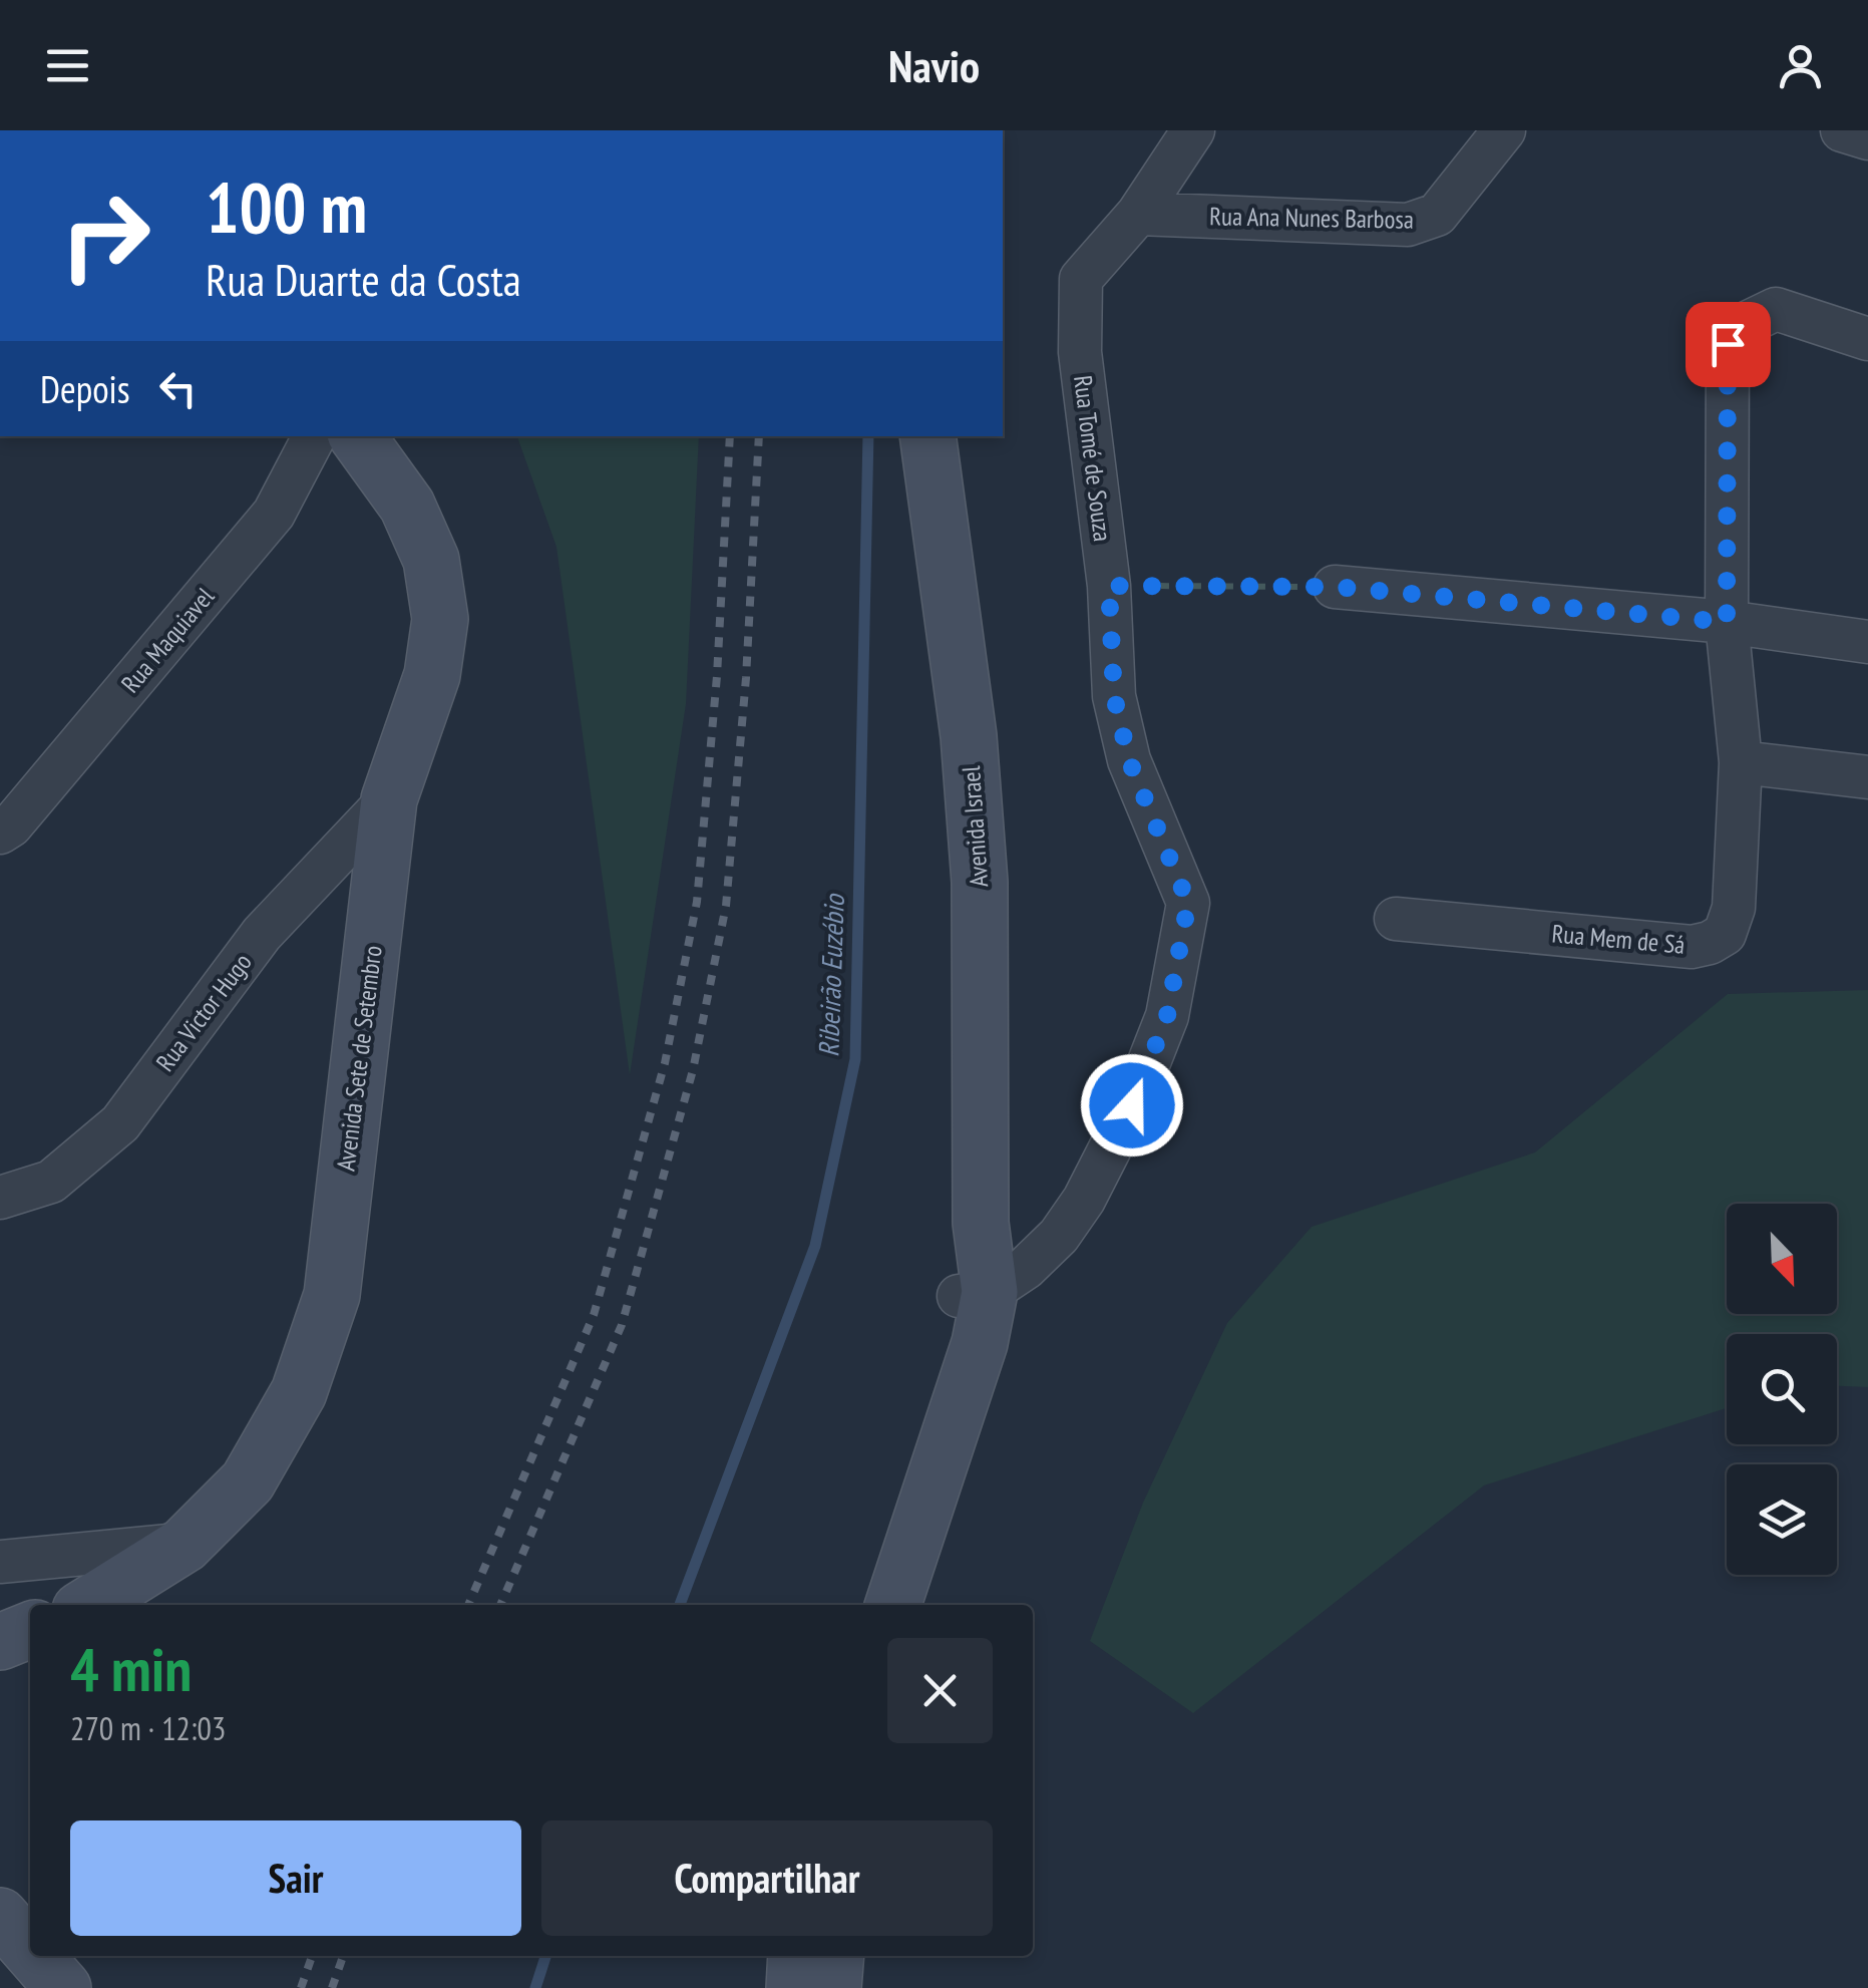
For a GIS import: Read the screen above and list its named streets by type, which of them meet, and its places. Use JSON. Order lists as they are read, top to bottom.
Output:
{
  "streets": {
    "main road": ["Avenida Israel", "Avenida Sete de Setembro"],
    "street": [
      "Rua Ana Nunes Barbosa",
      "Rua Tomé de Souza",
      "Rua Maquiavel",
      "Rua Mem de Sá",
      "Rua Victor Hugo"
    ]
  },
  "crossings": [
    ["Rua Ana Nunes Barbosa", "Rua Tomé de Souza"],
    ["Rua Tomé de Souza", "Avenida Israel"],
    ["Rua Victor Hugo", "Avenida Sete de Setembro"]
  ],
  "water": ["Ribeirão Euzébio"],
  "north": "bottom right",
  "page": {
    "header": "Navio",
    "turn": ["100 m", "Rua Duarte da Costa"],
    "then": "Depois",
    "heading": ["4 min", "270 m · 12:03"],
    "buttons": ["Sair", "Compartilhar"]
  }
}
